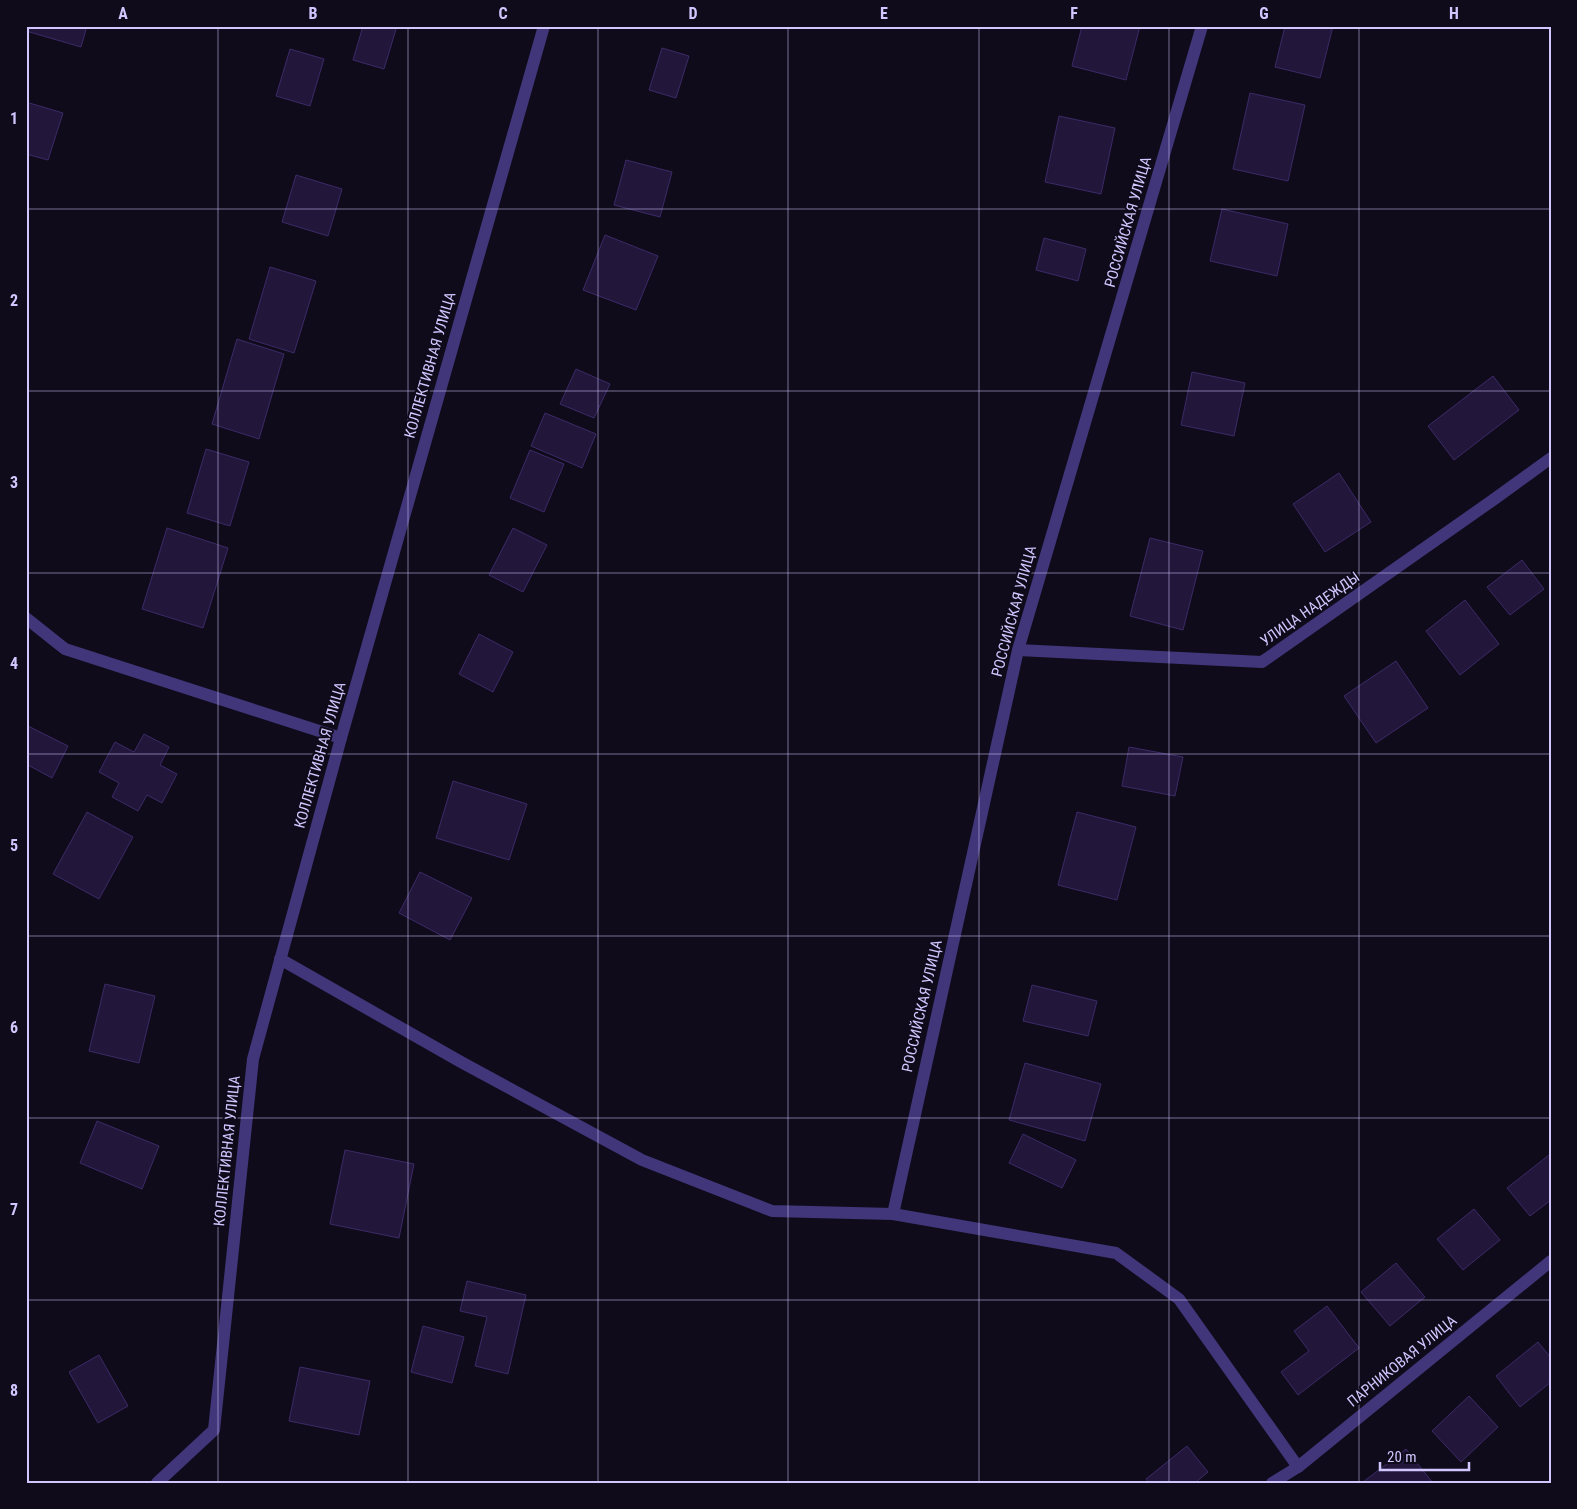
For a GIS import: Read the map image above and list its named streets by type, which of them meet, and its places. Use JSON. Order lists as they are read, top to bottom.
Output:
{
  "streets": {
    "street": [
      "РОССИЙСКАЯ УЛИЦА",
      "КОЛЛЕКТИВНАЯ УЛИЦА",
      "УЛИЦА НАДЕЖДЫ",
      "ПАРНИКОВАЯ УЛИЦА"
    ]
  },
  "crossings": [
    ["РОССИЙСКАЯ УЛИЦА", "УЛИЦА НАДЕЖДЫ"]
  ],
  "scale_bar": "20 m",
  "grid": {
    "columns": [
      "A",
      "B",
      "C",
      "D",
      "E",
      "F",
      "G",
      "H"
    ],
    "rows": [
      "1",
      "2",
      "3",
      "4",
      "5",
      "6",
      "7",
      "8"
    ]
  }
}
